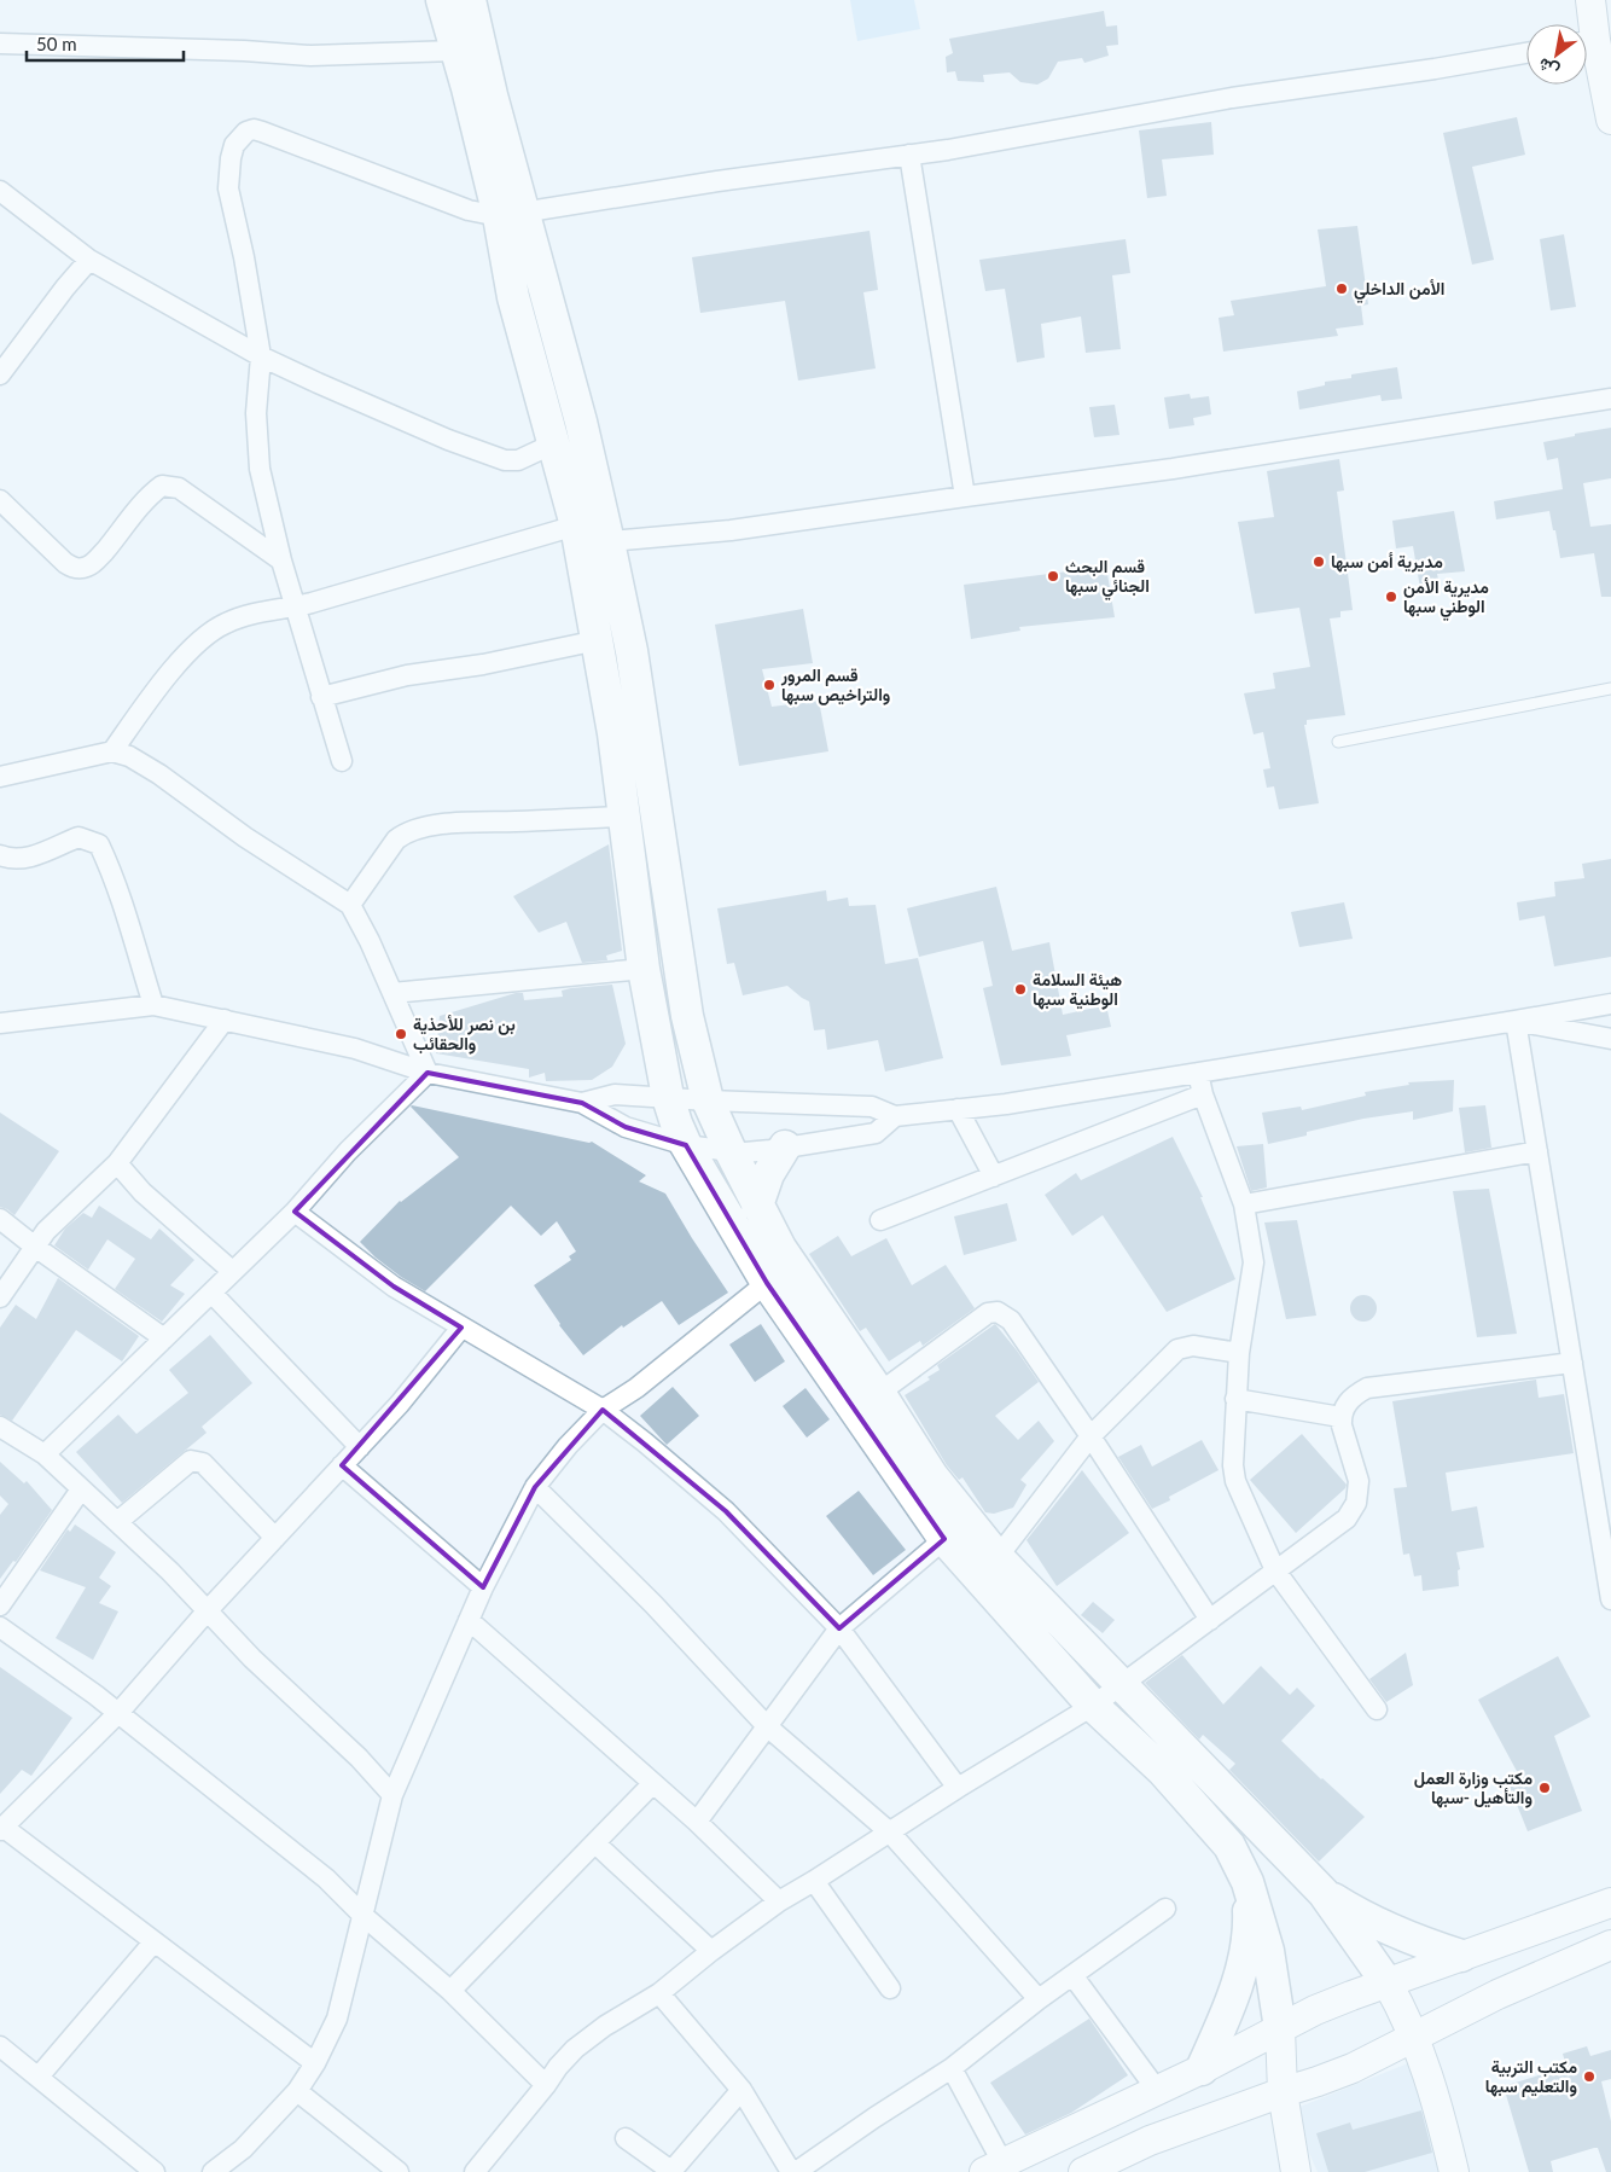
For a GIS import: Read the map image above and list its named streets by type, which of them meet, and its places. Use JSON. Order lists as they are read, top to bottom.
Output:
{
  "places": [
    "الأمن الداخلي",
    "مديرية أمن سبها",
    "قسم البحث الجنائي سبها",
    "مديرية الأمن الوطني سبها",
    "قسم المرور والتراخيص سبها",
    "هيئة السلامة الوطنية سبها",
    "بن نصر للأحذية والحقائب",
    "مكتب وزارة العمل والتأهيل -سبها",
    "مكتب التربية والتعليم سبها"
  ],
  "scale_bar": "50 m",
  "north": "bottom left"
}
